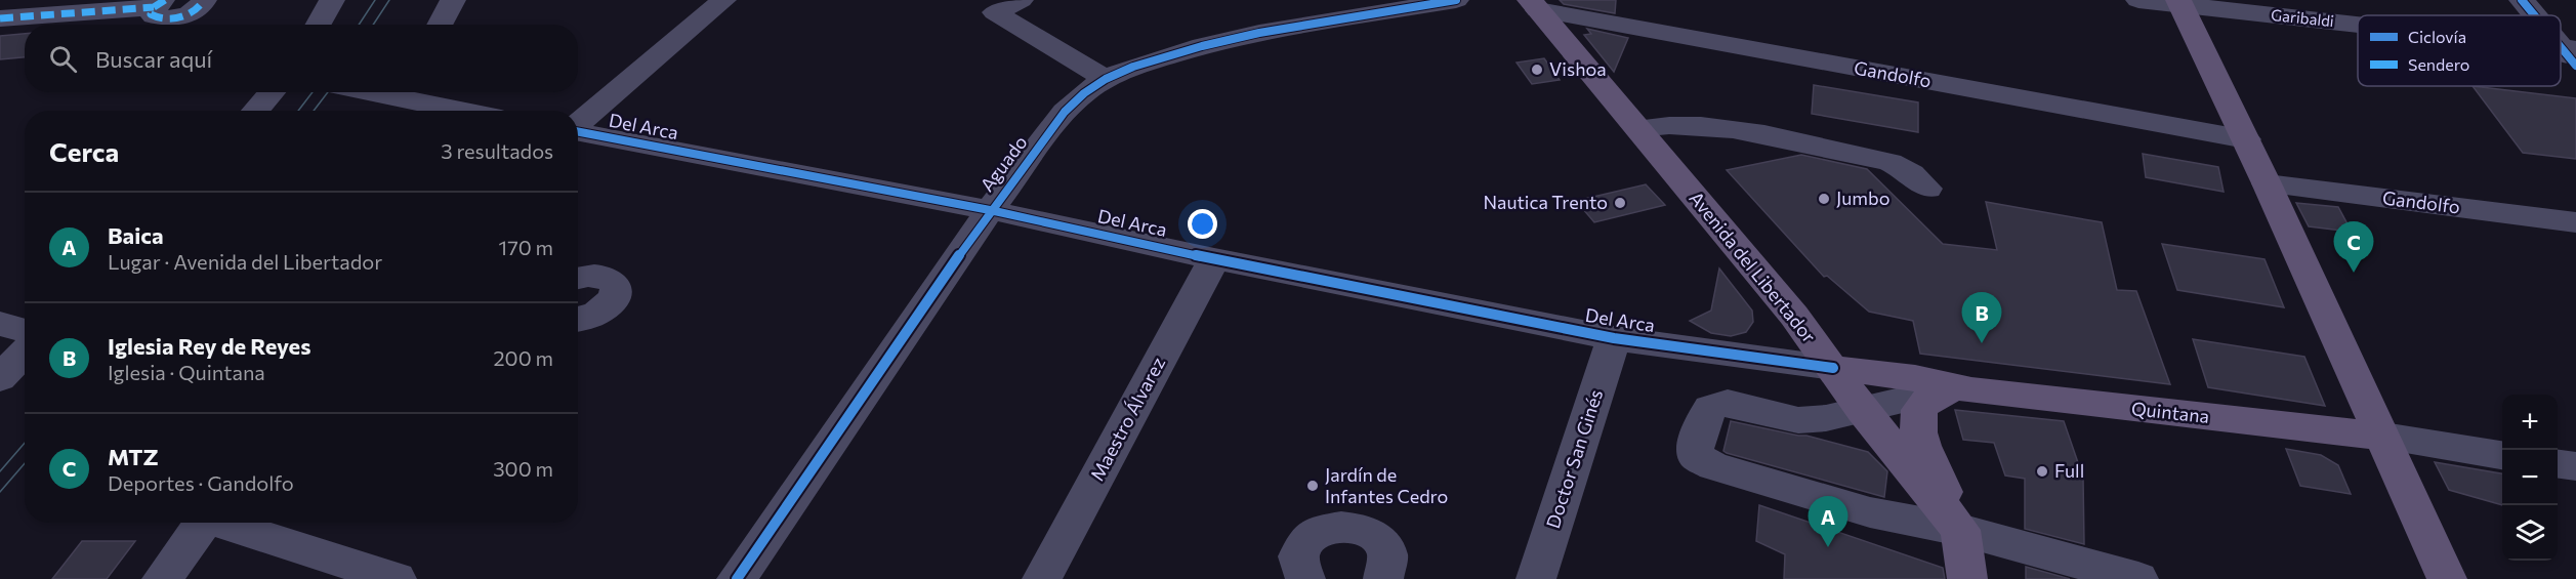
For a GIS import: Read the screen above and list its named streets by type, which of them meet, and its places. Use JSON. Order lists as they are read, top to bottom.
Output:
{
  "streets": {
    "main road": ["Avenida del Libertador", "Quintana"],
    "street": [
      "Garibaldi",
      "Gandolfo",
      "Del Arca",
      "Aguado",
      "Maestro Álvarez",
      "Doctor San Ginés"
    ]
  },
  "crossings": [
    ["Gandolfo", "Avenida del Libertador"],
    ["Del Arca", "Aguado"],
    ["Del Arca", "Avenida del Libertador"],
    ["Del Arca", "Quintana"],
    ["Del Arca", "Maestro Álvarez"],
    ["Del Arca", "Doctor San Ginés"],
    ["Avenida del Libertador", "Quintana"]
  ],
  "places": [
    "Vishoa",
    "Jumbo",
    "Nautica Trento",
    "Full",
    "Jardín de Infantes Cedro"
  ],
  "legend": ["Ciclovía", "Sendero"],
  "page": {
    "search": "Buscar aquí",
    "heading": ["Cerca", "3 resultados"],
    "list": [
      {
        "mark": "A",
        "name": "Baica",
        "note": "Lugar · Avenida del Libertador",
        "value": "170 m"
      },
      {
        "mark": "B",
        "name": "Iglesia Rey de Reyes",
        "note": "Iglesia · Quintana",
        "value": "200 m"
      },
      {
        "mark": "C",
        "name": "MTZ",
        "note": "Deportes · Gandolfo",
        "value": "300 m"
      }
    ],
    "pins": ["C", "B", "A"],
    "map_buttons": ["+", "−"]
  }
}
